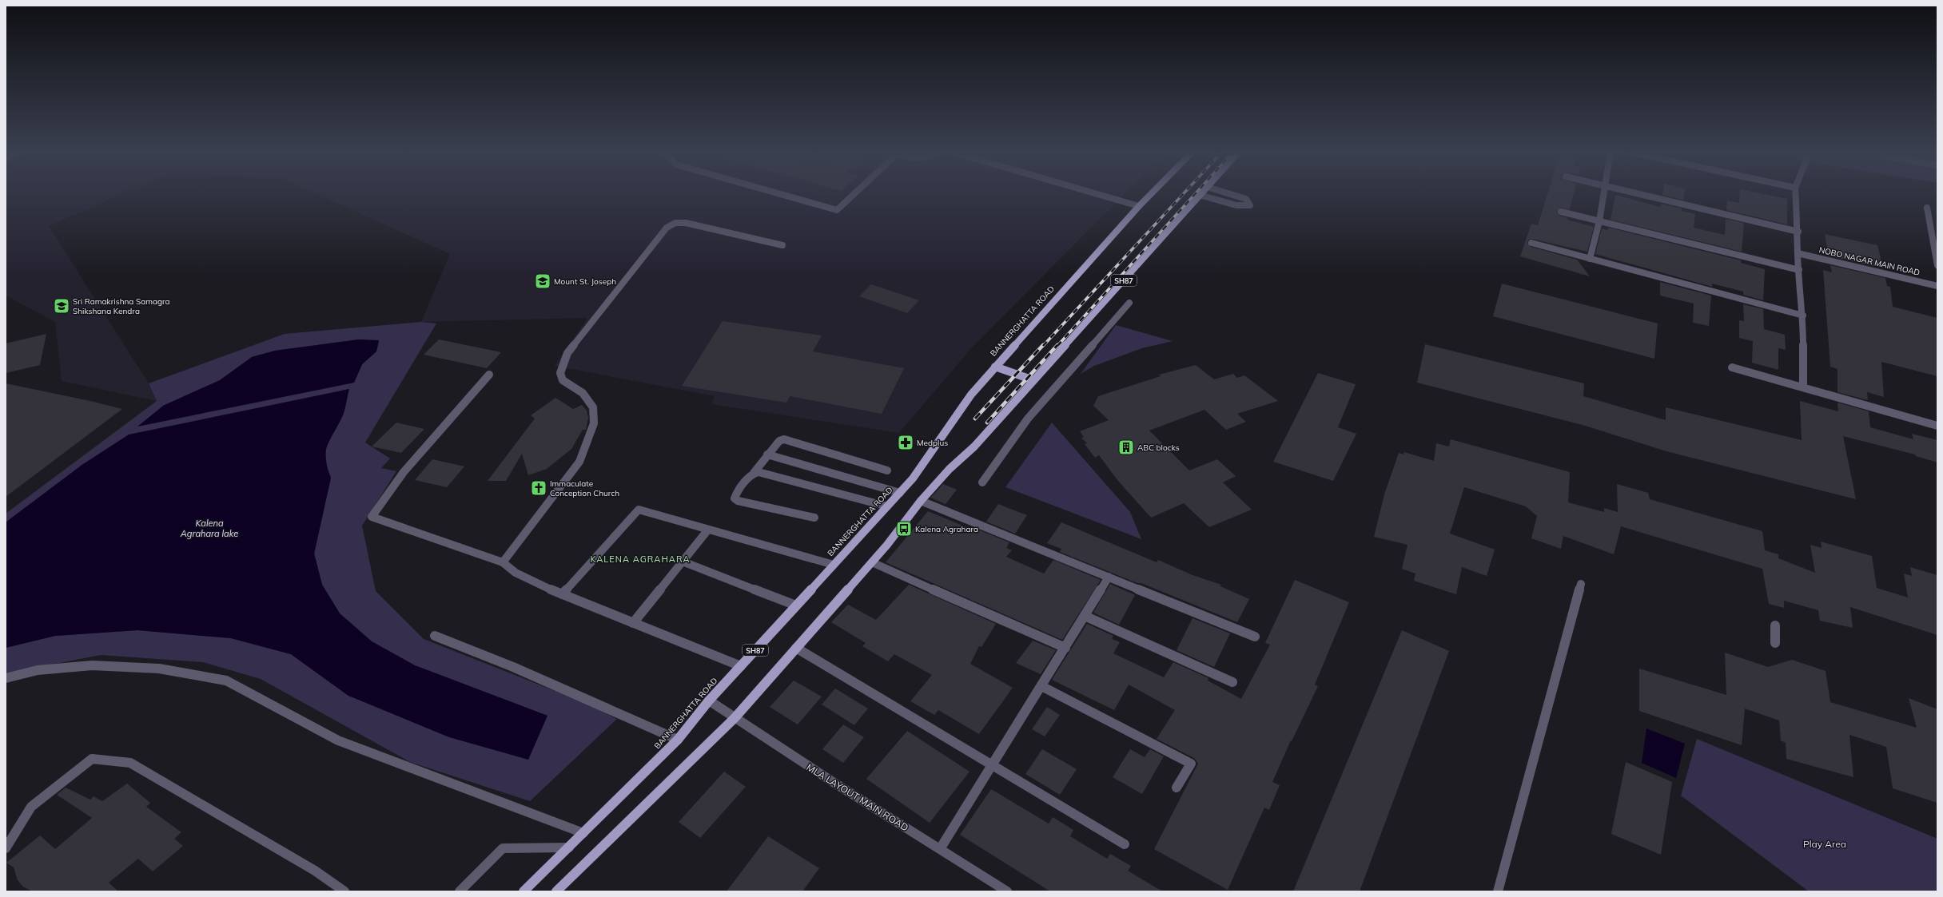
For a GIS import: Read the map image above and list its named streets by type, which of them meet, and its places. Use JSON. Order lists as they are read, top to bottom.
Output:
{
  "streets": {
    "main road": ["SH87", "BANNERGHATTA ROAD"],
    "street": ["NOBO NAGAR MAIN ROAD", "MLA LAYOUT MAIN ROAD"]
  },
  "crossings": [
    ["BANNERGHATTA ROAD", "MLA LAYOUT MAIN ROAD"]
  ],
  "districts": ["KALENA AGRAHARA"],
  "water": ["Kalena Agrahara lake"],
  "parks": ["Play Area"],
  "places": {
    "school or university": ["Mount St. Joseph", "Sri Ramakrishna Samagra Shikshana Kendra"],
    "pharmacy": ["Medplus"],
    "building": ["ABC blocks"],
    "church": ["Immaculate Conception Church"],
    "bus stop": ["Kalena Agrahara"]
  }
}
